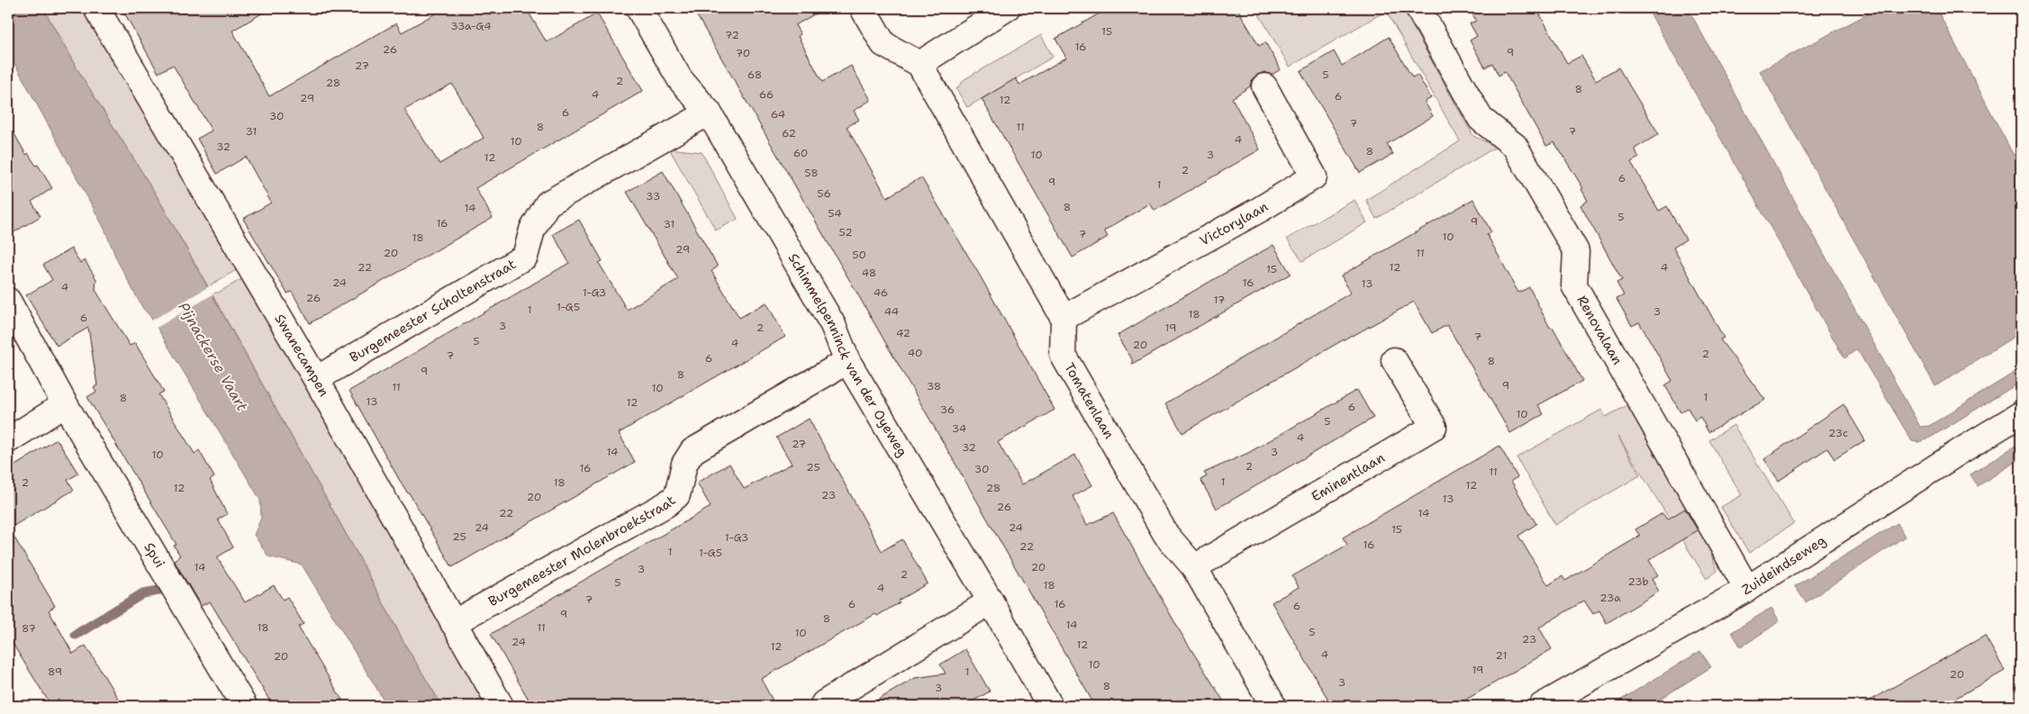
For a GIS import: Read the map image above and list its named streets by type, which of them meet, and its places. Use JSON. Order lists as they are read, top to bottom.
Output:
{
  "streets": {
    "street": [
      "Victorylaan",
      "Burgemeester Scholtenstraat",
      "Renovalaan",
      "Swanecampen",
      "Schimmelpenninck van der Oyeweg",
      "Tomatenlaan",
      "Eminentlaan",
      "Burgemeester Molenbroekstraat",
      "Spui",
      "Zuideindseweg"
    ]
  },
  "crossings": [
    ["Victorylaan", "Tomatenlaan"],
    ["Burgemeester Scholtenstraat", "Swanecampen"],
    ["Burgemeester Scholtenstraat", "Schimmelpenninck van der Oyeweg"],
    ["Renovalaan", "Zuideindseweg"],
    ["Swanecampen", "Burgemeester Molenbroekstraat"],
    ["Schimmelpenninck van der Oyeweg", "Burgemeester Molenbroekstraat"],
    ["Tomatenlaan", "Eminentlaan"]
  ],
  "water": ["Pijnackerse Vaart"],
  "house_numbers": [
    "33a-G4",
    "15",
    "72",
    "16",
    "26",
    "9",
    "70",
    "27",
    "68",
    "5",
    "2",
    "28",
    "8",
    "4",
    "66",
    "6",
    "29",
    "12",
    "6",
    "64",
    "30",
    "7",
    "8",
    "11",
    "31",
    "7",
    "62",
    "4",
    "10",
    "32",
    "8",
    "60",
    "10",
    "3",
    "12",
    "2",
    "58",
    "6",
    "9",
    "1",
    "56",
    "33",
    "8",
    "14",
    "54",
    "5",
    "9",
    "16",
    "31",
    "52",
    "7",
    "10",
    "18",
    "29",
    "20",
    "11",
    "50",
    "22",
    "12",
    "4",
    "15",
    "48",
    "24",
    "16",
    "13",
    "4",
    "1-G3",
    "46",
    "26",
    "17",
    "1-G5",
    "1",
    "44",
    "3",
    "18",
    "6",
    "3",
    "2",
    "19",
    "42",
    "7",
    "5",
    "4",
    "20",
    "40",
    "2",
    "7",
    "6",
    "8",
    "9",
    "8",
    "9",
    "38",
    "11",
    "10",
    "1",
    "8",
    "13",
    "12",
    "6",
    "36",
    "10",
    "5",
    "34",
    "23c",
    "4",
    "27",
    "32",
    "14",
    "3",
    "10",
    "2",
    "25",
    "16",
    "30",
    "11",
    "1",
    "2",
    "18",
    "12",
    "12",
    "28",
    "23",
    "20",
    "13",
    "26",
    "22",
    "14",
    "24",
    "24",
    "15",
    "25",
    "1-G3",
    "16",
    "22",
    "1",
    "1-G5",
    "14",
    "20",
    "3",
    "2",
    "23b",
    "5",
    "18",
    "4",
    "23a",
    "7",
    "6",
    "16",
    "6",
    "9",
    "8",
    "14",
    "18",
    "11",
    "87",
    "5",
    "10",
    "23",
    "24",
    "12",
    "12",
    "4",
    "21",
    "20",
    "10",
    "19",
    "89",
    "1",
    "20",
    "3",
    "8",
    "3"
  ]
}
